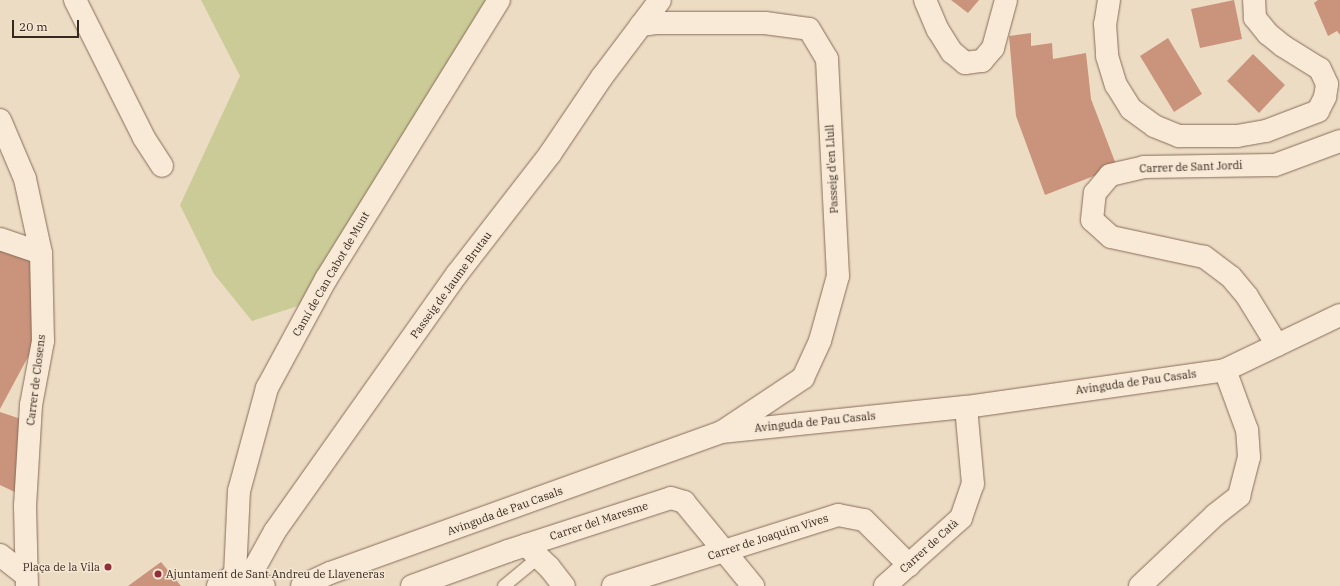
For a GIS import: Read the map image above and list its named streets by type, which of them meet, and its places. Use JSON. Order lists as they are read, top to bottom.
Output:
{
  "streets": {
    "street": [
      "Carrer de Sant Jordi",
      "Passeig d'en Llull",
      "Camí de Can Cabot de Munt",
      "Passeig de Jaume Brutau",
      "Carrer de Closens",
      "Avinguda de Pau Casals",
      "Carrer del Maresme",
      "Carrer de Joaquim Vives",
      "Carrer de Catà"
    ]
  },
  "crossings": [
    ["Carrer de Sant Jordi", "Avinguda de Pau Casals"],
    ["Passeig d'en Llull", "Passeig de Jaume Brutau"],
    ["Passeig d'en Llull", "Avinguda de Pau Casals"],
    ["Camí de Can Cabot de Munt", "Passeig de Jaume Brutau"],
    ["Avinguda de Pau Casals", "Carrer de Catà"],
    ["Carrer del Maresme", "Carrer de Joaquim Vives"],
    ["Carrer de Joaquim Vives", "Carrer de Catà"]
  ],
  "places": ["Plaça de la Vila", "Ajuntament de Sant Andreu de Llaveneras"],
  "scale_bar": "20 m"
}
